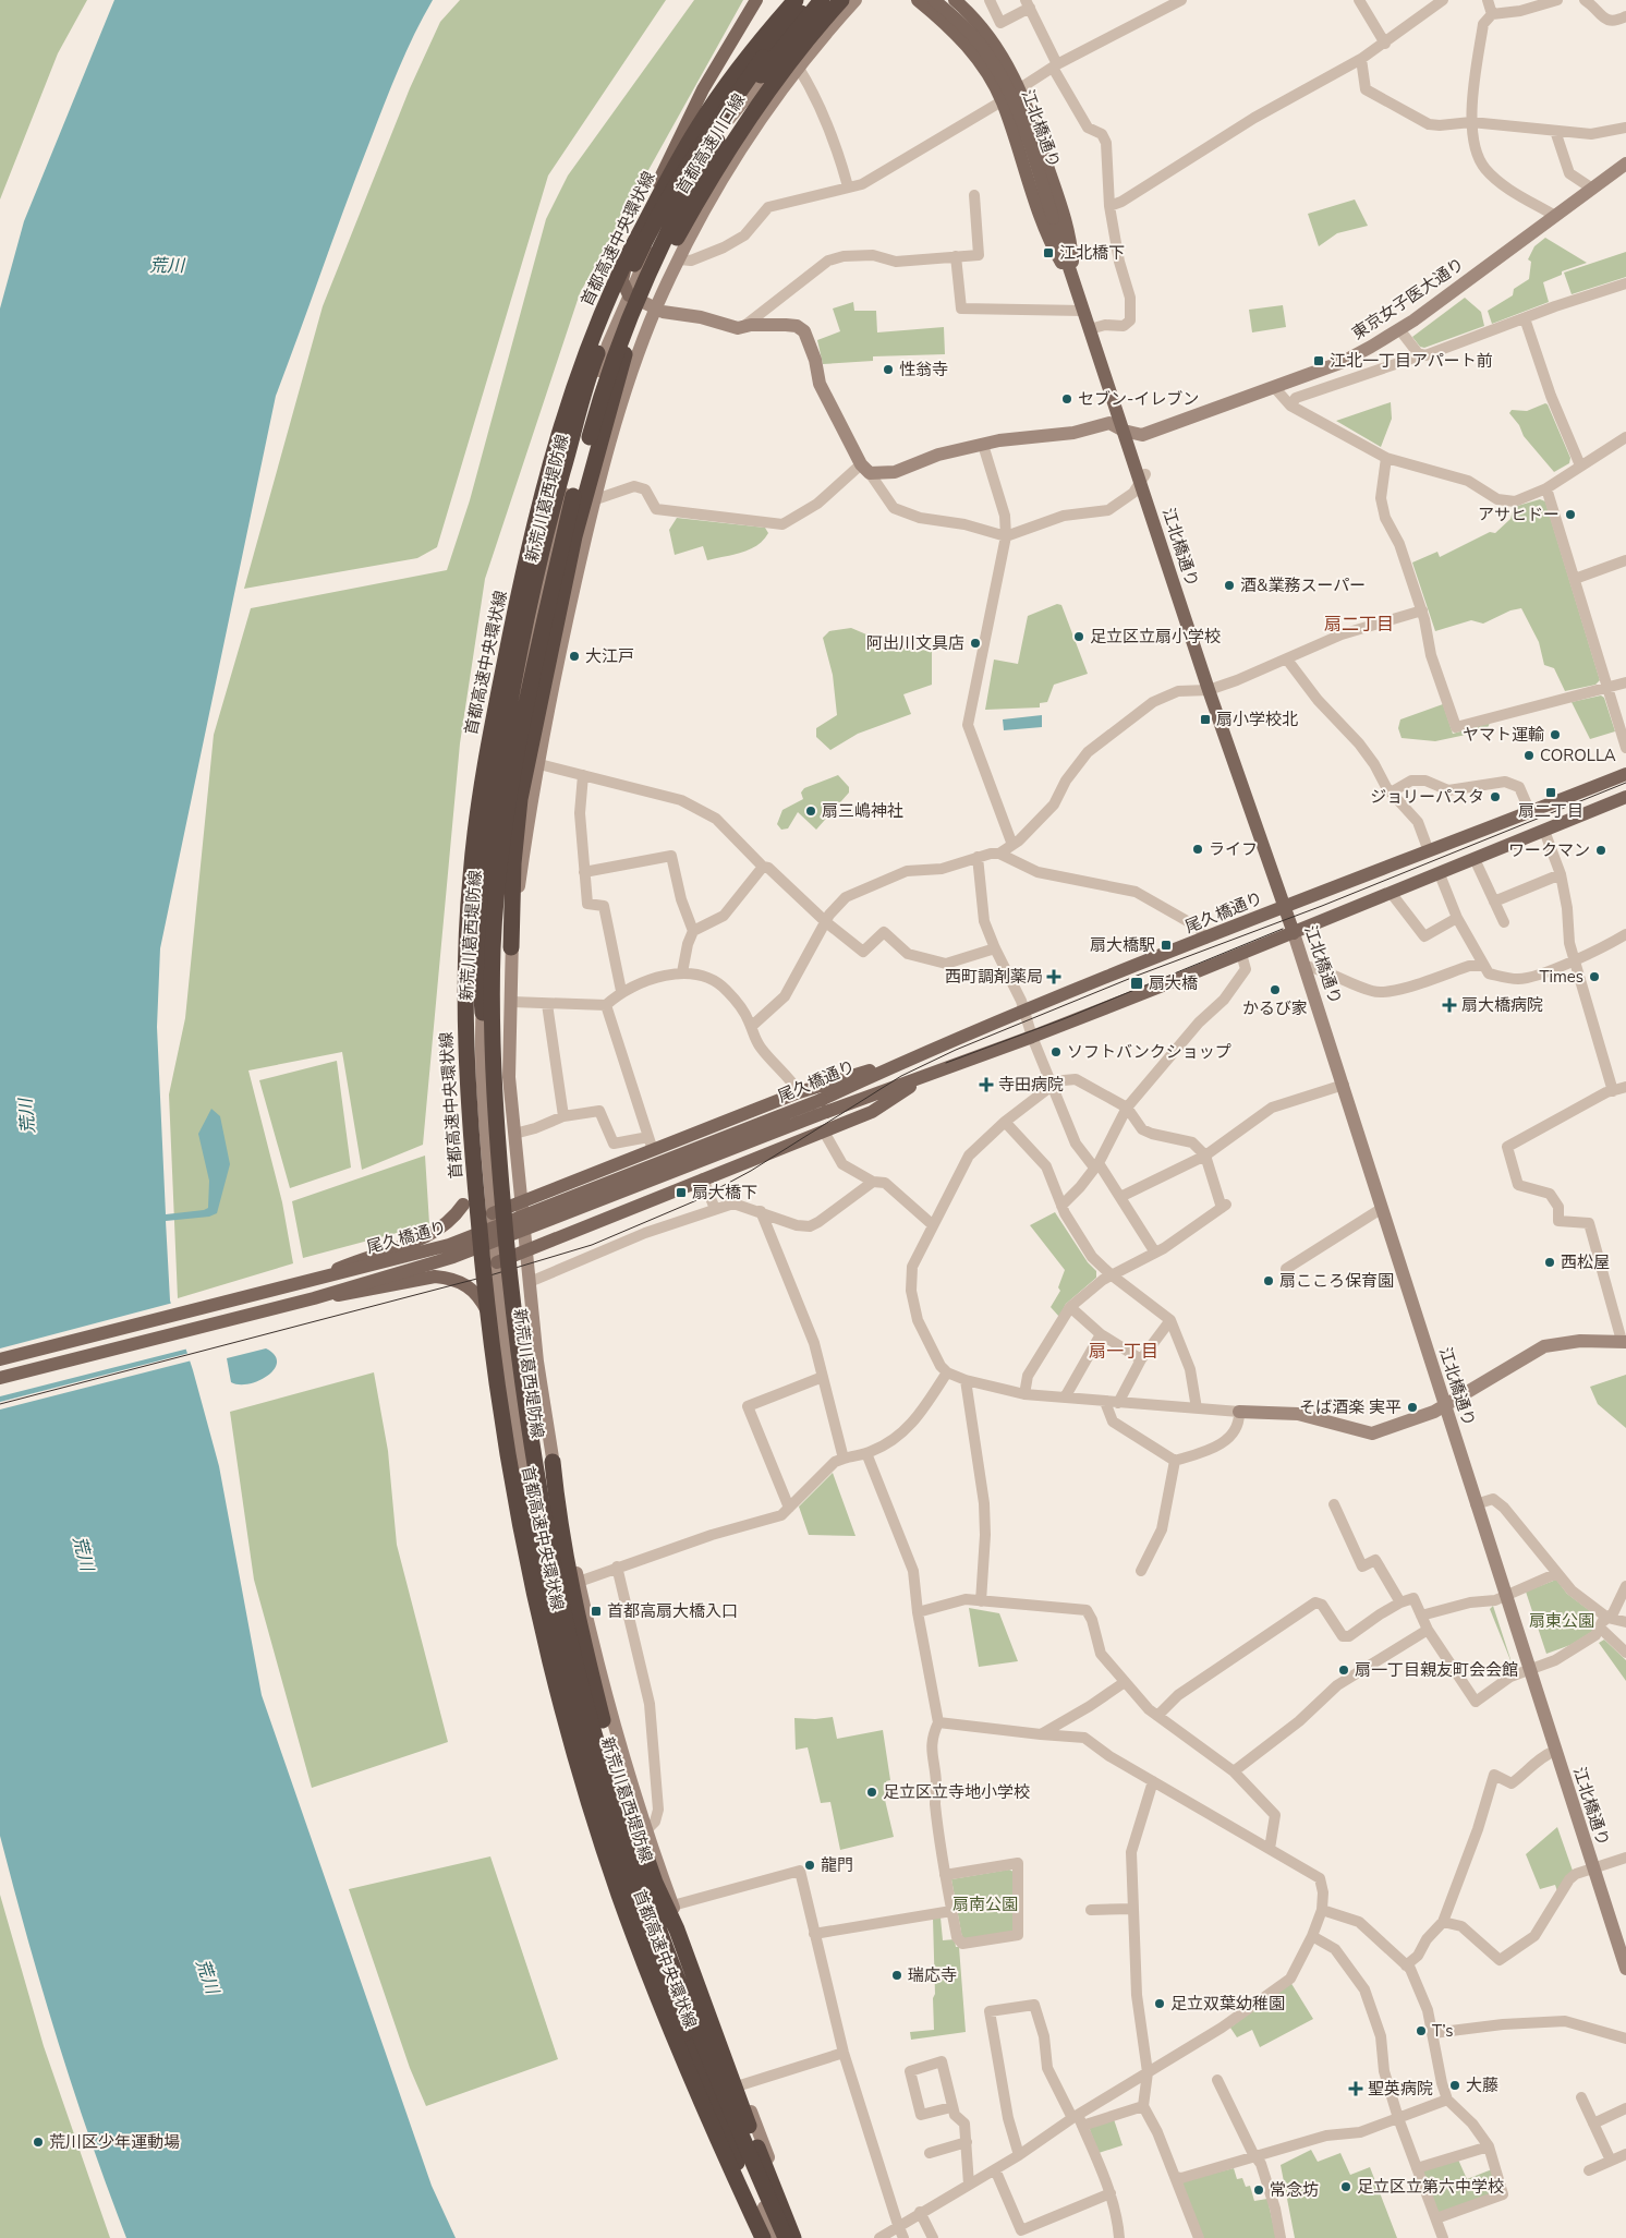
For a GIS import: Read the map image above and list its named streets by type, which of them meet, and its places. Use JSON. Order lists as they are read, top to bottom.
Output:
{
  "streets": {
    "highway": ["首都高速川口線", "首都高速中央環状線"],
    "main road": [
      "江北橋通り",
      "東京女子医大通り",
      "新荒川葛西堤防線",
      "尾久橋通り"
    ]
  },
  "crossings": [
    ["江北橋通り", "東京女子医大通り"],
    ["江北橋通り", "尾久橋通り"],
    ["首都高速川口線", "首都高速中央環状線"]
  ],
  "districts": ["扇二丁目", "扇一丁目"],
  "water": ["荒川"],
  "parks": ["扇東公園", "扇南公園"],
  "places": {
    "transit": [
      "江北橋下",
      "江北一丁目アパート前",
      "扇小学校北",
      "扇二丁目",
      "扇大橋駅",
      "扇大橋",
      "扇大橋下",
      "首都高扇大橋入口"
    ],
    "other": [
      "性翁寺",
      "セブン-イレブン",
      "アサヒドー",
      "酒&業務スーパー",
      "足立区立扇小学校",
      "阿出川文具店",
      "大江戸",
      "ヤマト運輸",
      "COROLLA",
      "ジョリーパスタ",
      "扇三嶋神社",
      "ライフ",
      "ワークマン",
      "Times",
      "かるび家",
      "ソフトバンクショップ",
      "西松屋",
      "扇こころ保育園",
      "そば酒楽 実平",
      "扇一丁目親友町会会館",
      "足立区立寺地小学校",
      "龍門",
      "瑞応寺",
      "足立双葉幼稚園",
      "T’s",
      "大藤",
      "荒川区少年運動場",
      "足立区立第六中学校",
      "常念坊"
    ],
    "health": [
      "西町調剤薬局",
      "扇大橋病院",
      "寺田病院",
      "聖英病院"
    ]
  }
}
